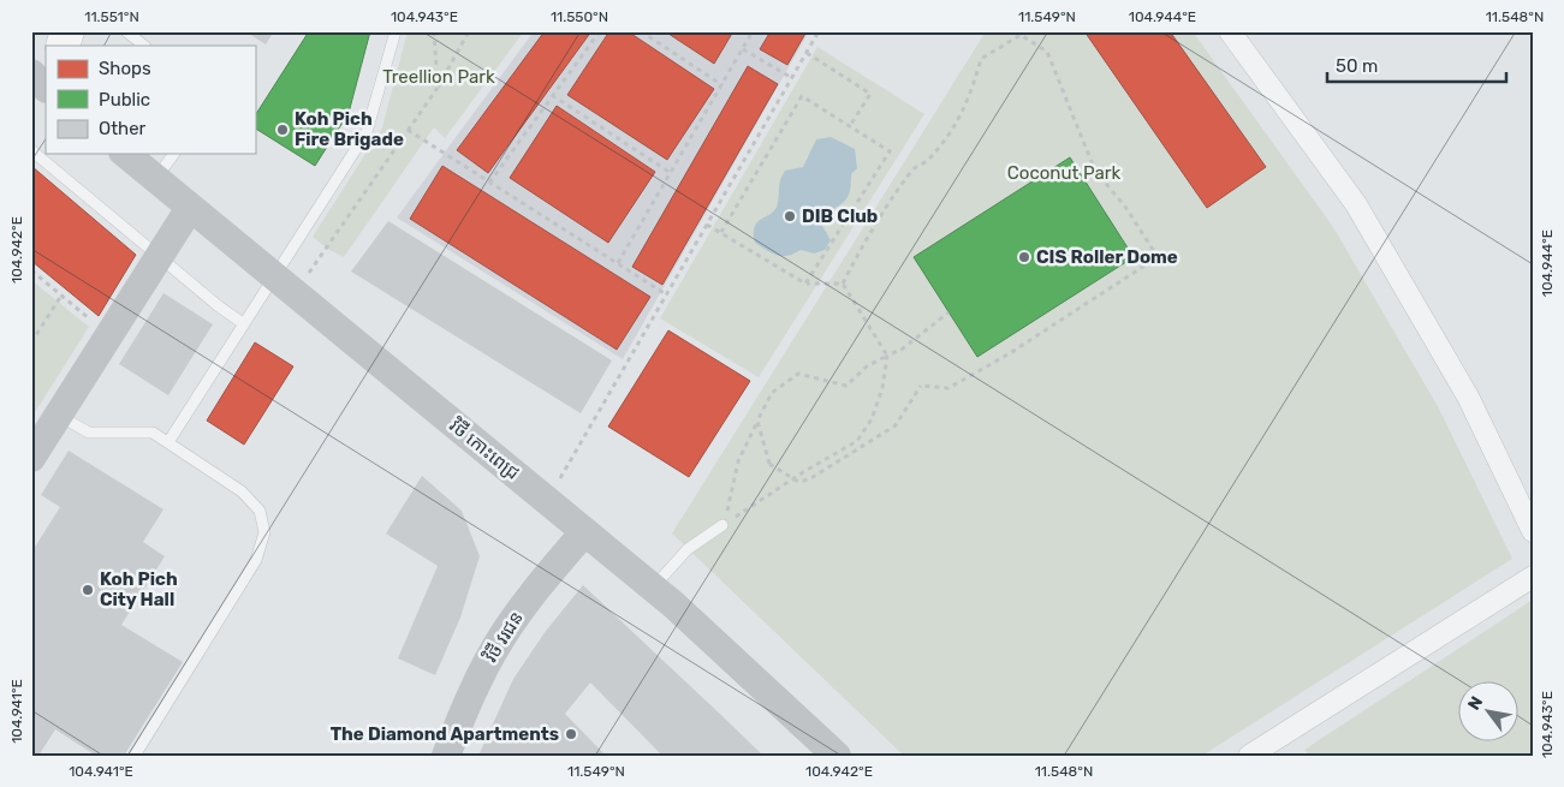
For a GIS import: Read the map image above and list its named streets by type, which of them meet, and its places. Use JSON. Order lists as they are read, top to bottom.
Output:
{
  "streets": {
    "main road": ["វិថី កោះពេជ្រ", "វិថី វរជន"]
  },
  "crossings": [
    ["វិថី កោះពេជ្រ", "វិថី វរជន"]
  ],
  "parks": ["Treellion Park", "Coconut Park"],
  "places": [
    "Koh Pich Fire Brigade",
    "DIB Club",
    "CIS Roller Dome",
    "Koh Pich City Hall",
    "The Diamond Apartments"
  ],
  "legend": ["Shops", "Public", "Other"],
  "scale_bar": "50 m",
  "north": "top left",
  "coordinates": [
    "11.551°N",
    "104.943°E",
    "11.550°N",
    "11.549°N",
    "104.944°E",
    "11.548°N",
    "104.942°E",
    "104.941°E"
  ]
}
